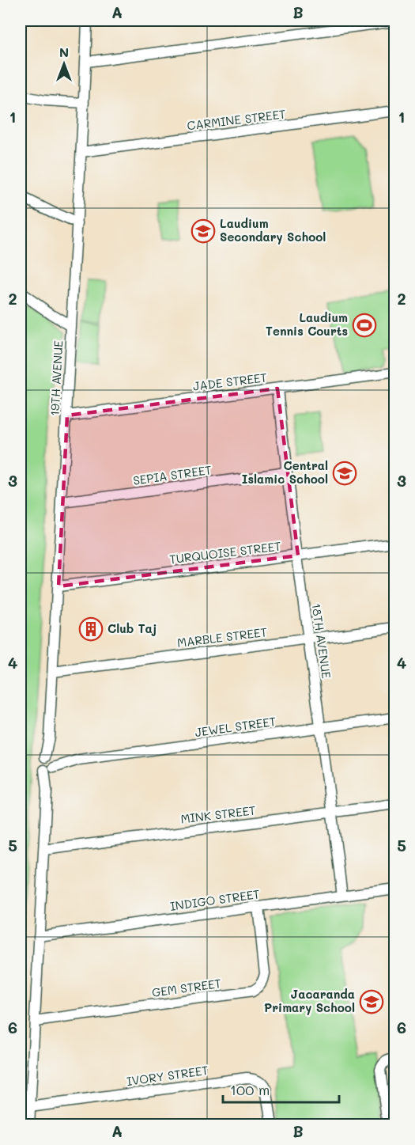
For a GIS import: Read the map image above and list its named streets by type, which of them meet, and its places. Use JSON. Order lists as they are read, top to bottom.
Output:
{
  "streets": {
    "street": [
      "CARMINE STREET",
      "19TH AVENUE",
      "JADE STREET",
      "SEPIA STREET",
      "TURQUOISE STREET",
      "MARBLE STREET",
      "18TH AVENUE",
      "JEWEL STREET",
      "MINK STREET",
      "INDIGO STREET",
      "GEM STREET",
      "IVORY STREET"
    ]
  },
  "crossings": [
    ["CARMINE STREET", "19TH AVENUE"],
    ["19TH AVENUE", "JADE STREET"],
    ["19TH AVENUE", "SEPIA STREET"],
    ["19TH AVENUE", "TURQUOISE STREET"],
    ["19TH AVENUE", "MARBLE STREET"],
    ["19TH AVENUE", "JEWEL STREET"],
    ["19TH AVENUE", "MINK STREET"],
    ["19TH AVENUE", "INDIGO STREET"],
    ["19TH AVENUE", "GEM STREET"],
    ["19TH AVENUE", "IVORY STREET"],
    ["JADE STREET", "18TH AVENUE"],
    ["SEPIA STREET", "18TH AVENUE"],
    ["TURQUOISE STREET", "18TH AVENUE"],
    ["MARBLE STREET", "18TH AVENUE"],
    ["18TH AVENUE", "JEWEL STREET"],
    ["18TH AVENUE", "MINK STREET"],
    ["18TH AVENUE", "INDIGO STREET"],
    ["INDIGO STREET", "GEM STREET"]
  ],
  "places": {
    "school or university": ["Laudium Secondary School", "Central Islamic School", "Jacaranda Primary School"],
    "sports": ["Laudium Tennis Courts"],
    "building": ["Club Taj"]
  },
  "scale_bar": "100 m",
  "north": "top",
  "grid": {
    "columns": ["A", "B"],
    "rows": [
      "1",
      "2",
      "3",
      "4",
      "5",
      "6"
    ]
  }
}
